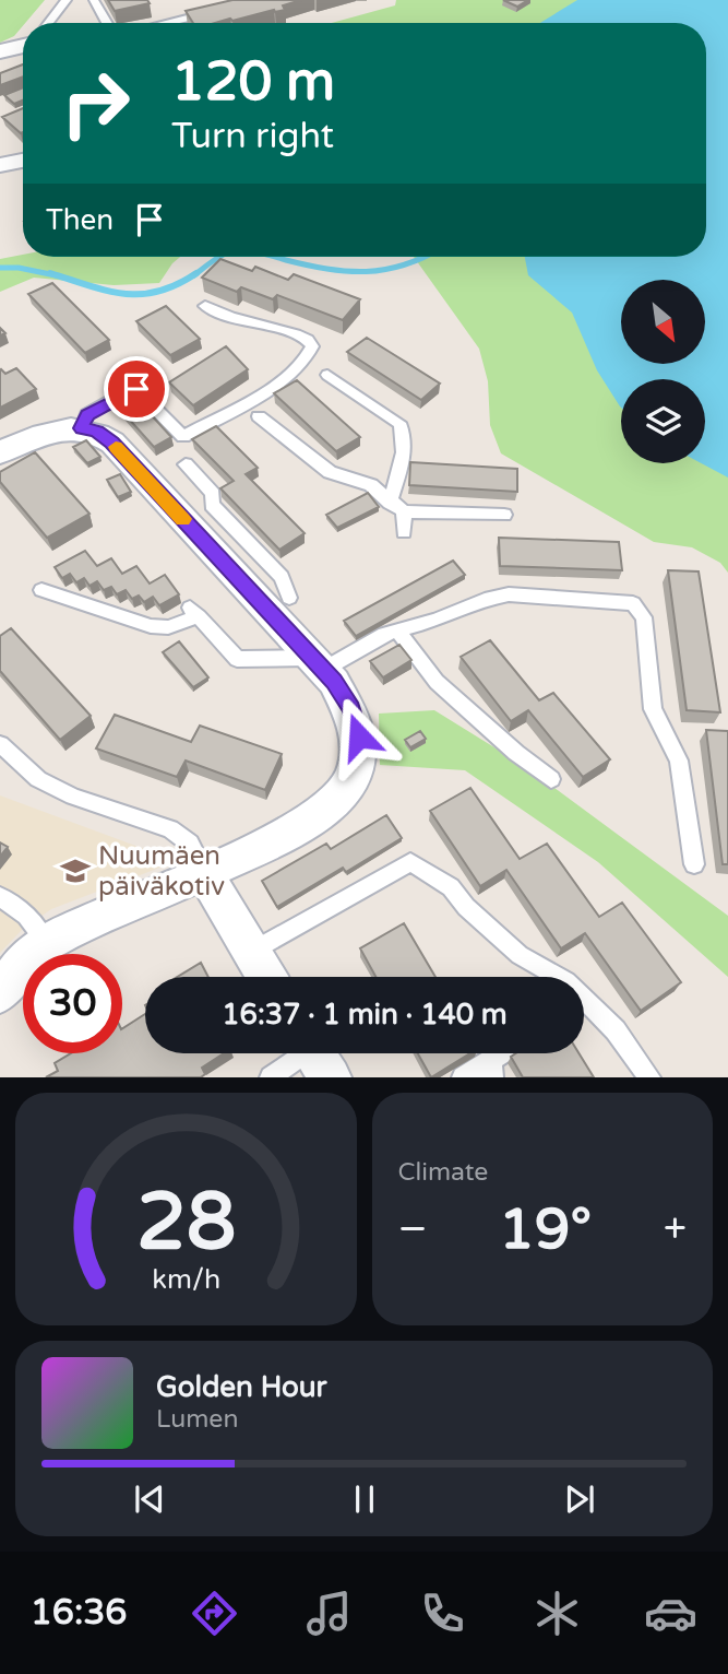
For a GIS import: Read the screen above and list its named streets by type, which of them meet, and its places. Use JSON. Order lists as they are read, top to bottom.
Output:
{
  "places": {
    "school or university": ["Nuumäen päiväkotiv"]
  },
  "north": "bottom right",
  "page": {
    "turn": ["120 m", "Turn right"],
    "then": "Then",
    "limit": "30",
    "trip": "16:37 · 1 min · 140 m",
    "tile": "Climate",
    "heat": ["−", "19°", "+"],
    "song": ["Golden Hour", "Lumen"],
    "tabs": "16:36",
    "gauge": ["28", "km/h"]
  }
}
